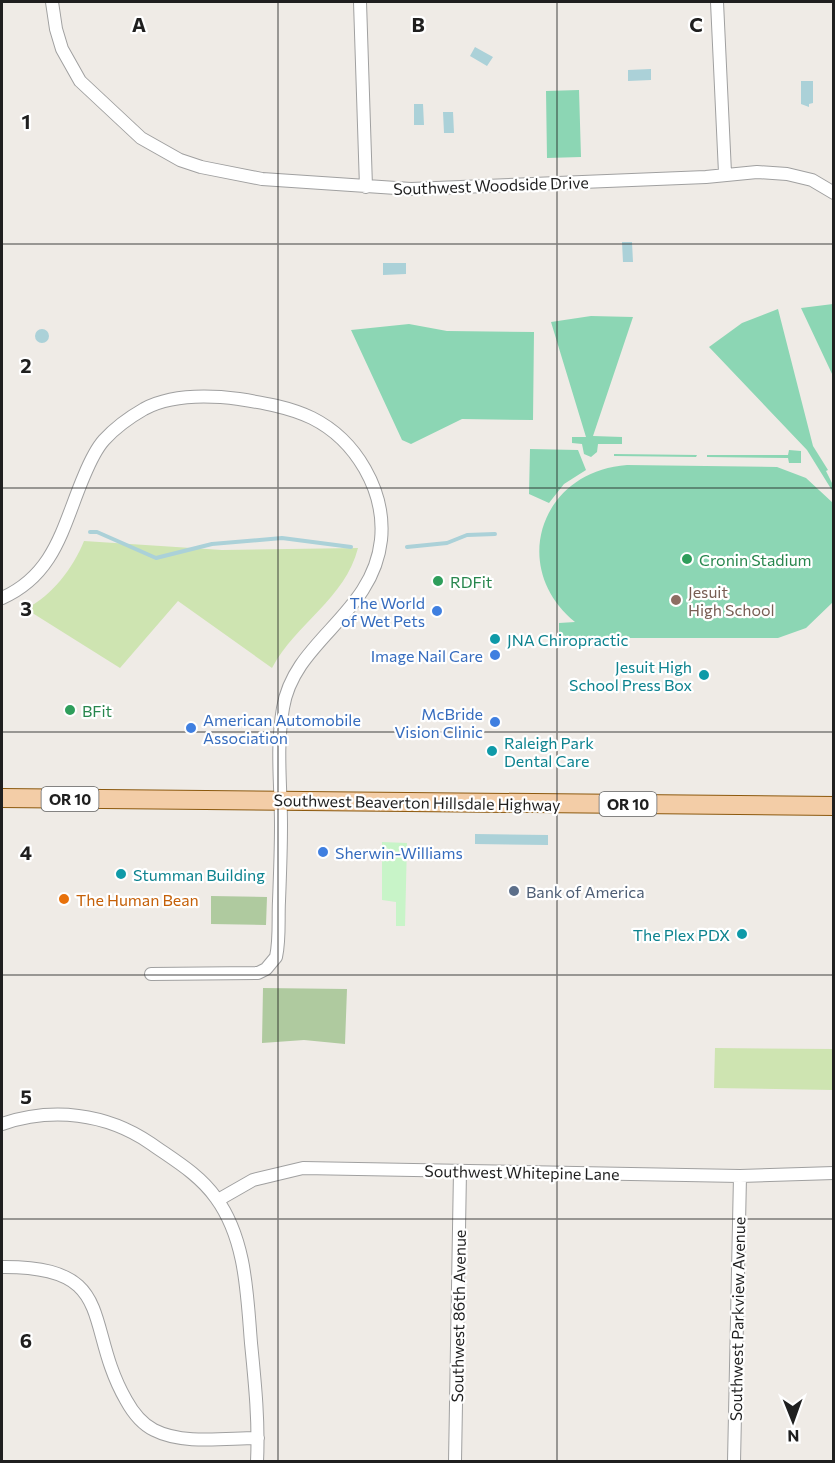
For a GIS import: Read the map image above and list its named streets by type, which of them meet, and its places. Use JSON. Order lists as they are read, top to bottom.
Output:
{
  "streets": {
    "main road": ["OR 10", "Southwest Beaverton Hillsdale Highway"],
    "street": [
      "Southwest Woodside Drive",
      "Southwest Whitepine Lane",
      "Southwest 86th Avenue",
      "Southwest Parkview Avenue"
    ]
  },
  "crossings": [
    ["Southwest Whitepine Lane", "Southwest 86th Avenue"],
    ["Southwest Whitepine Lane", "Southwest Parkview Avenue"]
  ],
  "places": [
    "Cronin Stadium",
    "RDFit",
    "Jesuit High School",
    "The World of Wet Pets",
    "JNA Chiropractic",
    "Image Nail Care",
    "Jesuit High School Press Box",
    "BFit",
    "McBride Vision Clinic",
    "American Automobile Association",
    "Raleigh Park Dental Care",
    "Sherwin-Williams",
    "Stumman Building",
    "Bank of America",
    "The Human Bean",
    "The Plex PDX"
  ],
  "north": "bottom",
  "grid": {
    "columns": ["A", "B", "C"],
    "rows": [
      "1",
      "2",
      "3",
      "4",
      "5",
      "6"
    ]
  }
}
